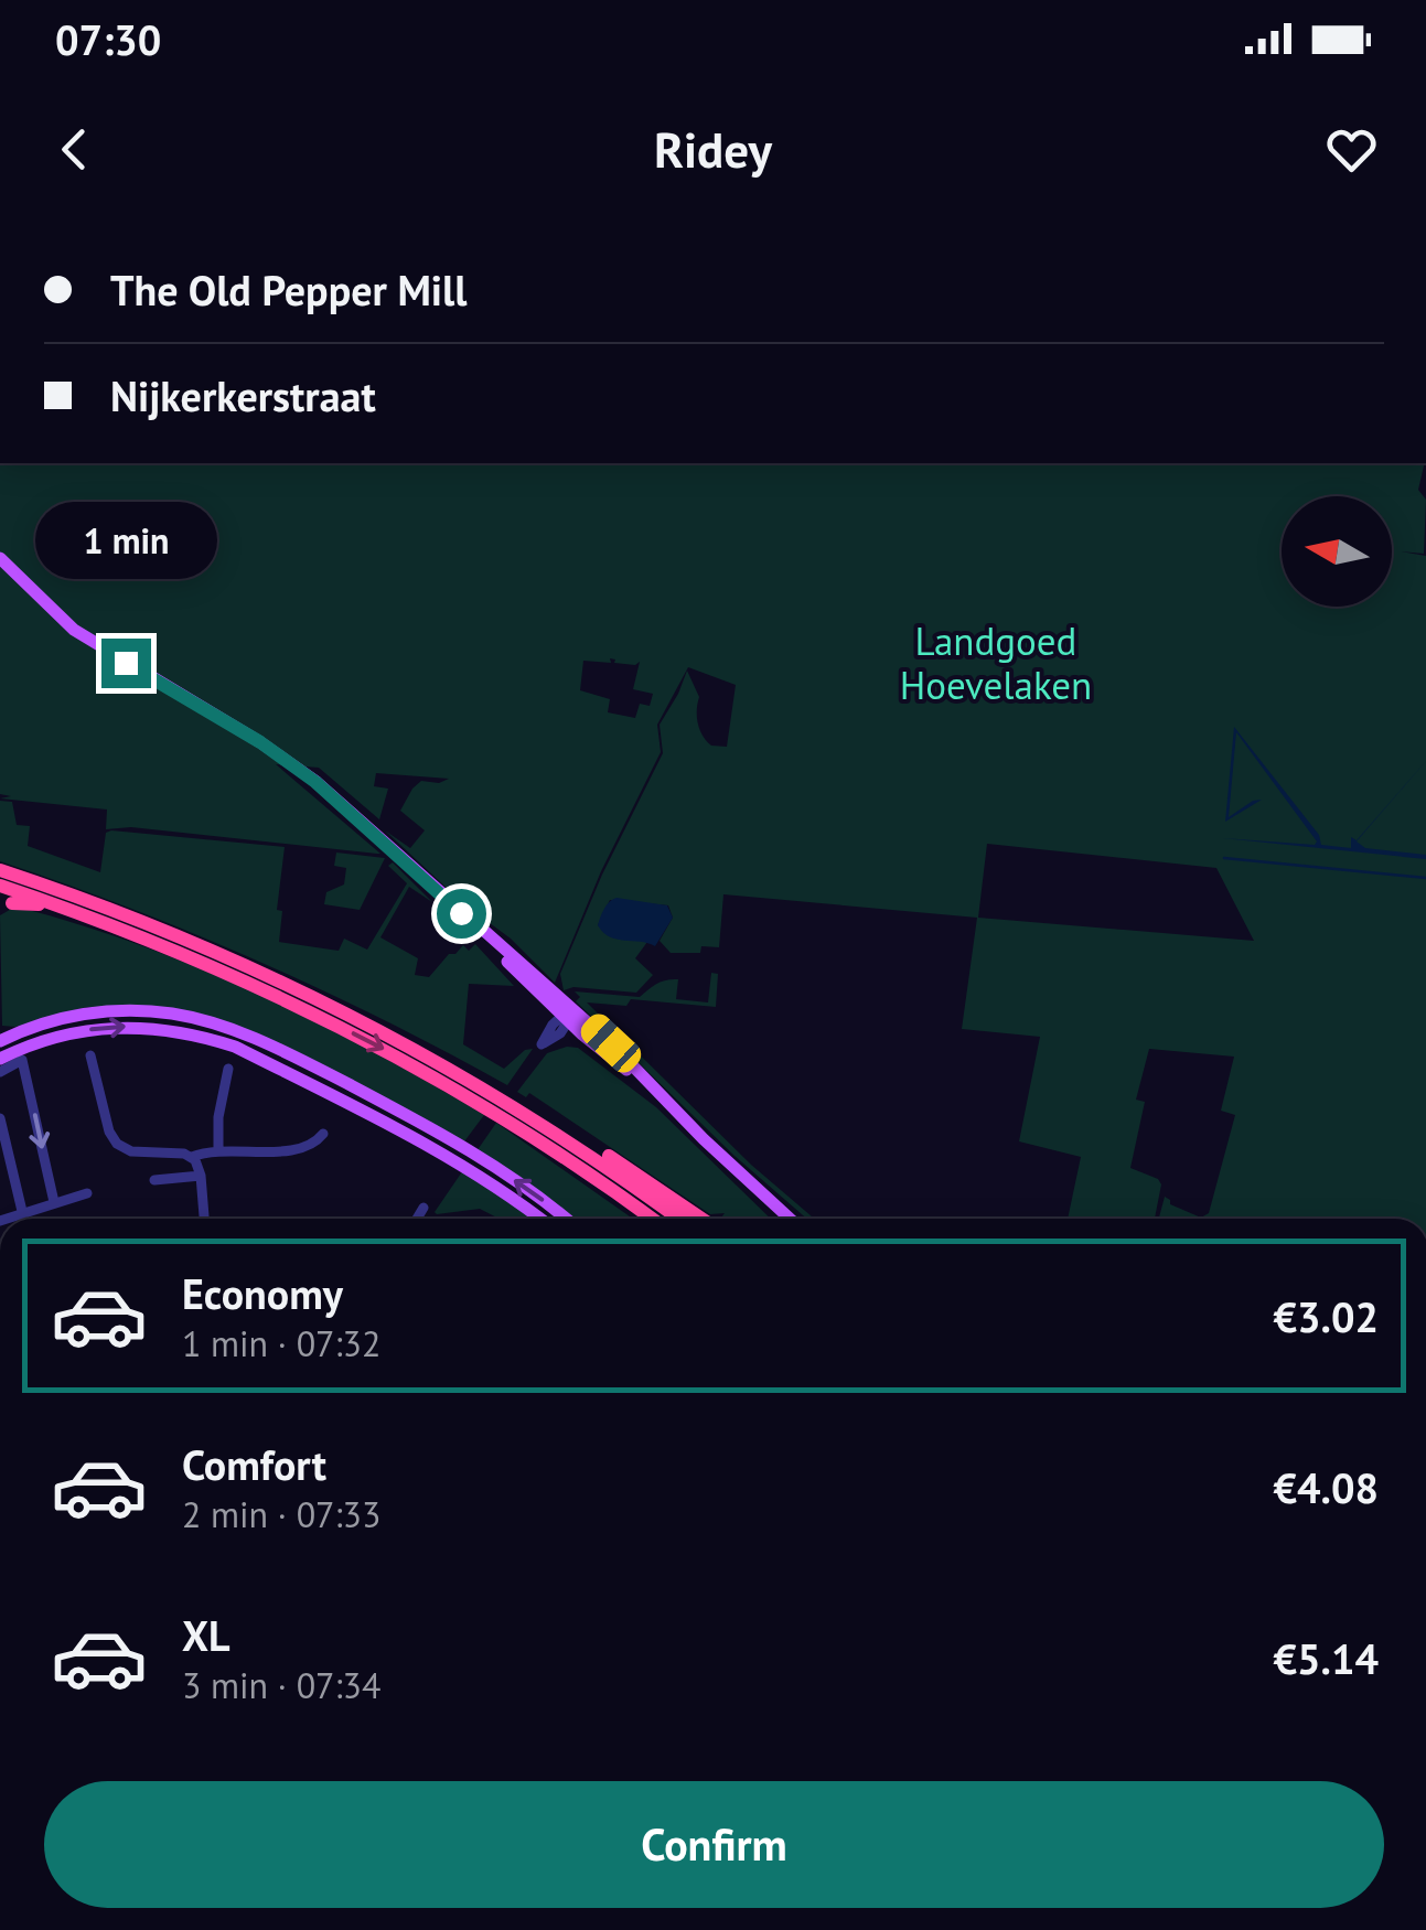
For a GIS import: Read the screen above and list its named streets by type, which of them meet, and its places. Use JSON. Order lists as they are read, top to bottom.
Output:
{
  "parks": ["Landgoed Hoevelaken"],
  "north": "left",
  "page": {
    "status": "07:30",
    "header": "Ridey",
    "banner": ["The Old Pepper Mill", "Nijkerkerstraat"],
    "bubble": "1 min",
    "list": [
      {
        "name": "Economy",
        "note": "1 min · 07:32",
        "value": "€3.02"
      },
      {
        "name": "Comfort",
        "note": "2 min · 07:33",
        "value": "€4.08"
      },
      {
        "name": "XL",
        "note": "3 min · 07:34",
        "value": "€5.14"
      }
    ],
    "buttons": "Confirm"
  }
}
